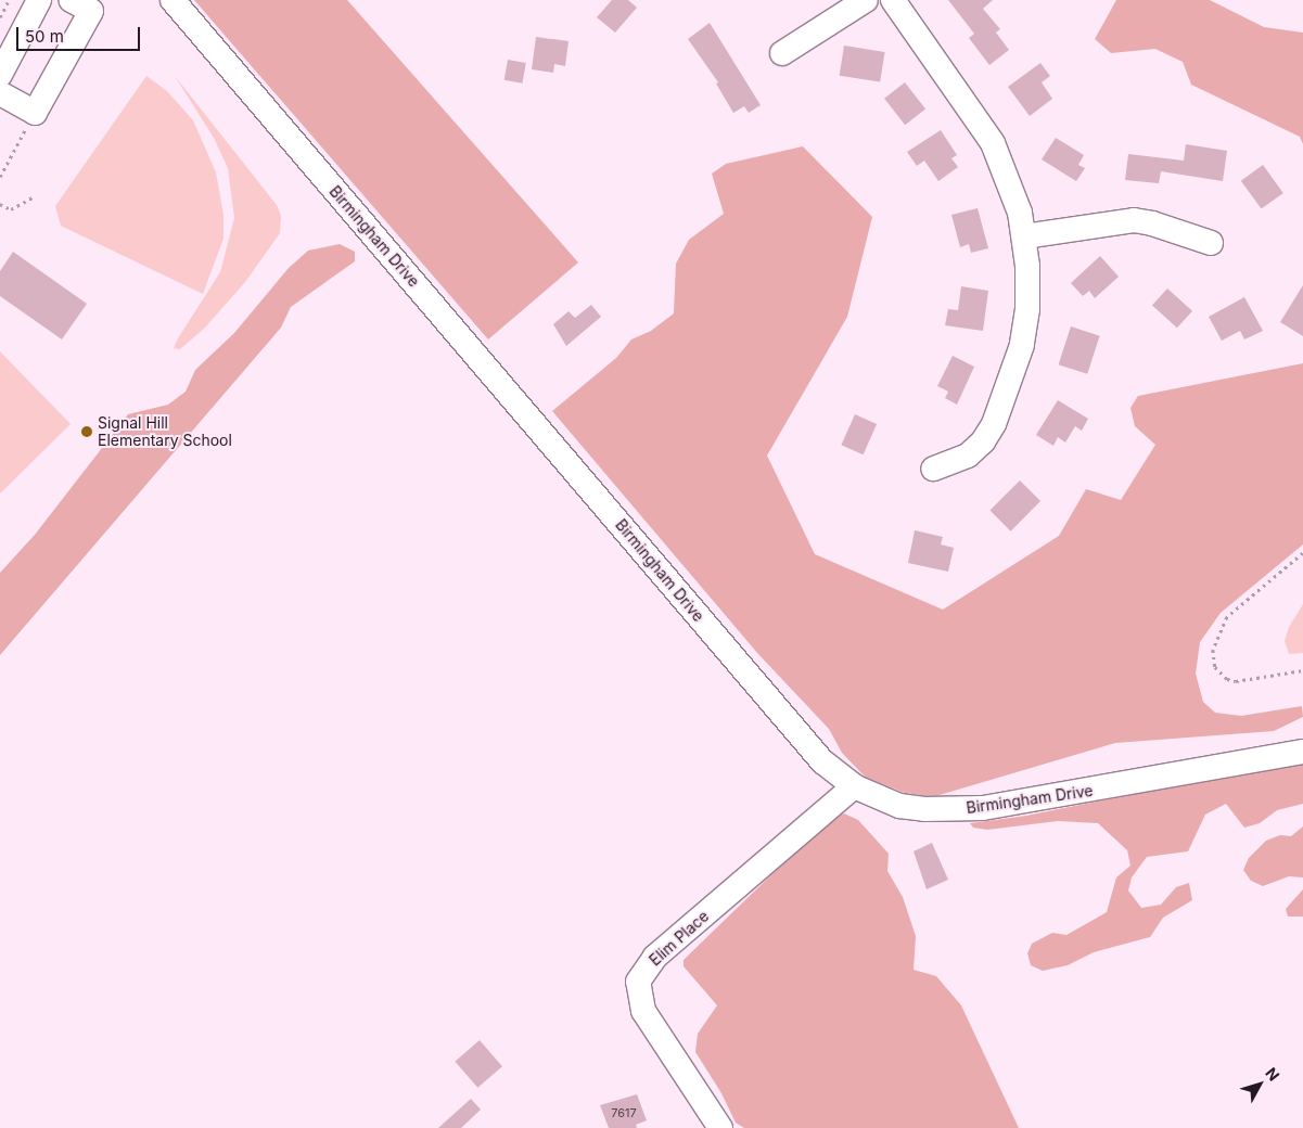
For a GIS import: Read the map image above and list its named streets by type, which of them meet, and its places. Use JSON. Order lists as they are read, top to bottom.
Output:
{
  "streets": {
    "street": ["Birmingham Drive", "Elim Place"]
  },
  "crossings": [
    ["Birmingham Drive", "Elim Place"]
  ],
  "places": ["Signal Hill Elementary School"],
  "house_numbers": ["7617"],
  "scale_bar": "50 m",
  "north": "top right"
}
